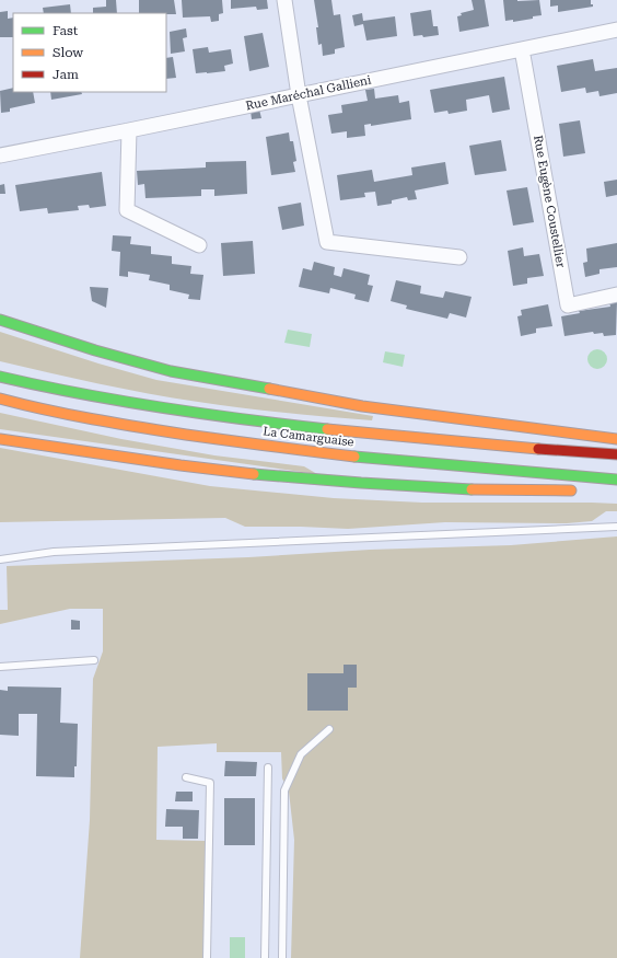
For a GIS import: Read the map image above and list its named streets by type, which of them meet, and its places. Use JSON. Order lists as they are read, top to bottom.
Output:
{
  "streets": {
    "highway": ["La Camarguaise"],
    "street": ["Rue Maréchal Gallieni", "Rue Eugène Coustellier"]
  },
  "crossings": [
    ["Rue Maréchal Gallieni", "Rue Eugène Coustellier"]
  ],
  "legend": ["Fast", "Slow", "Jam"]
}
